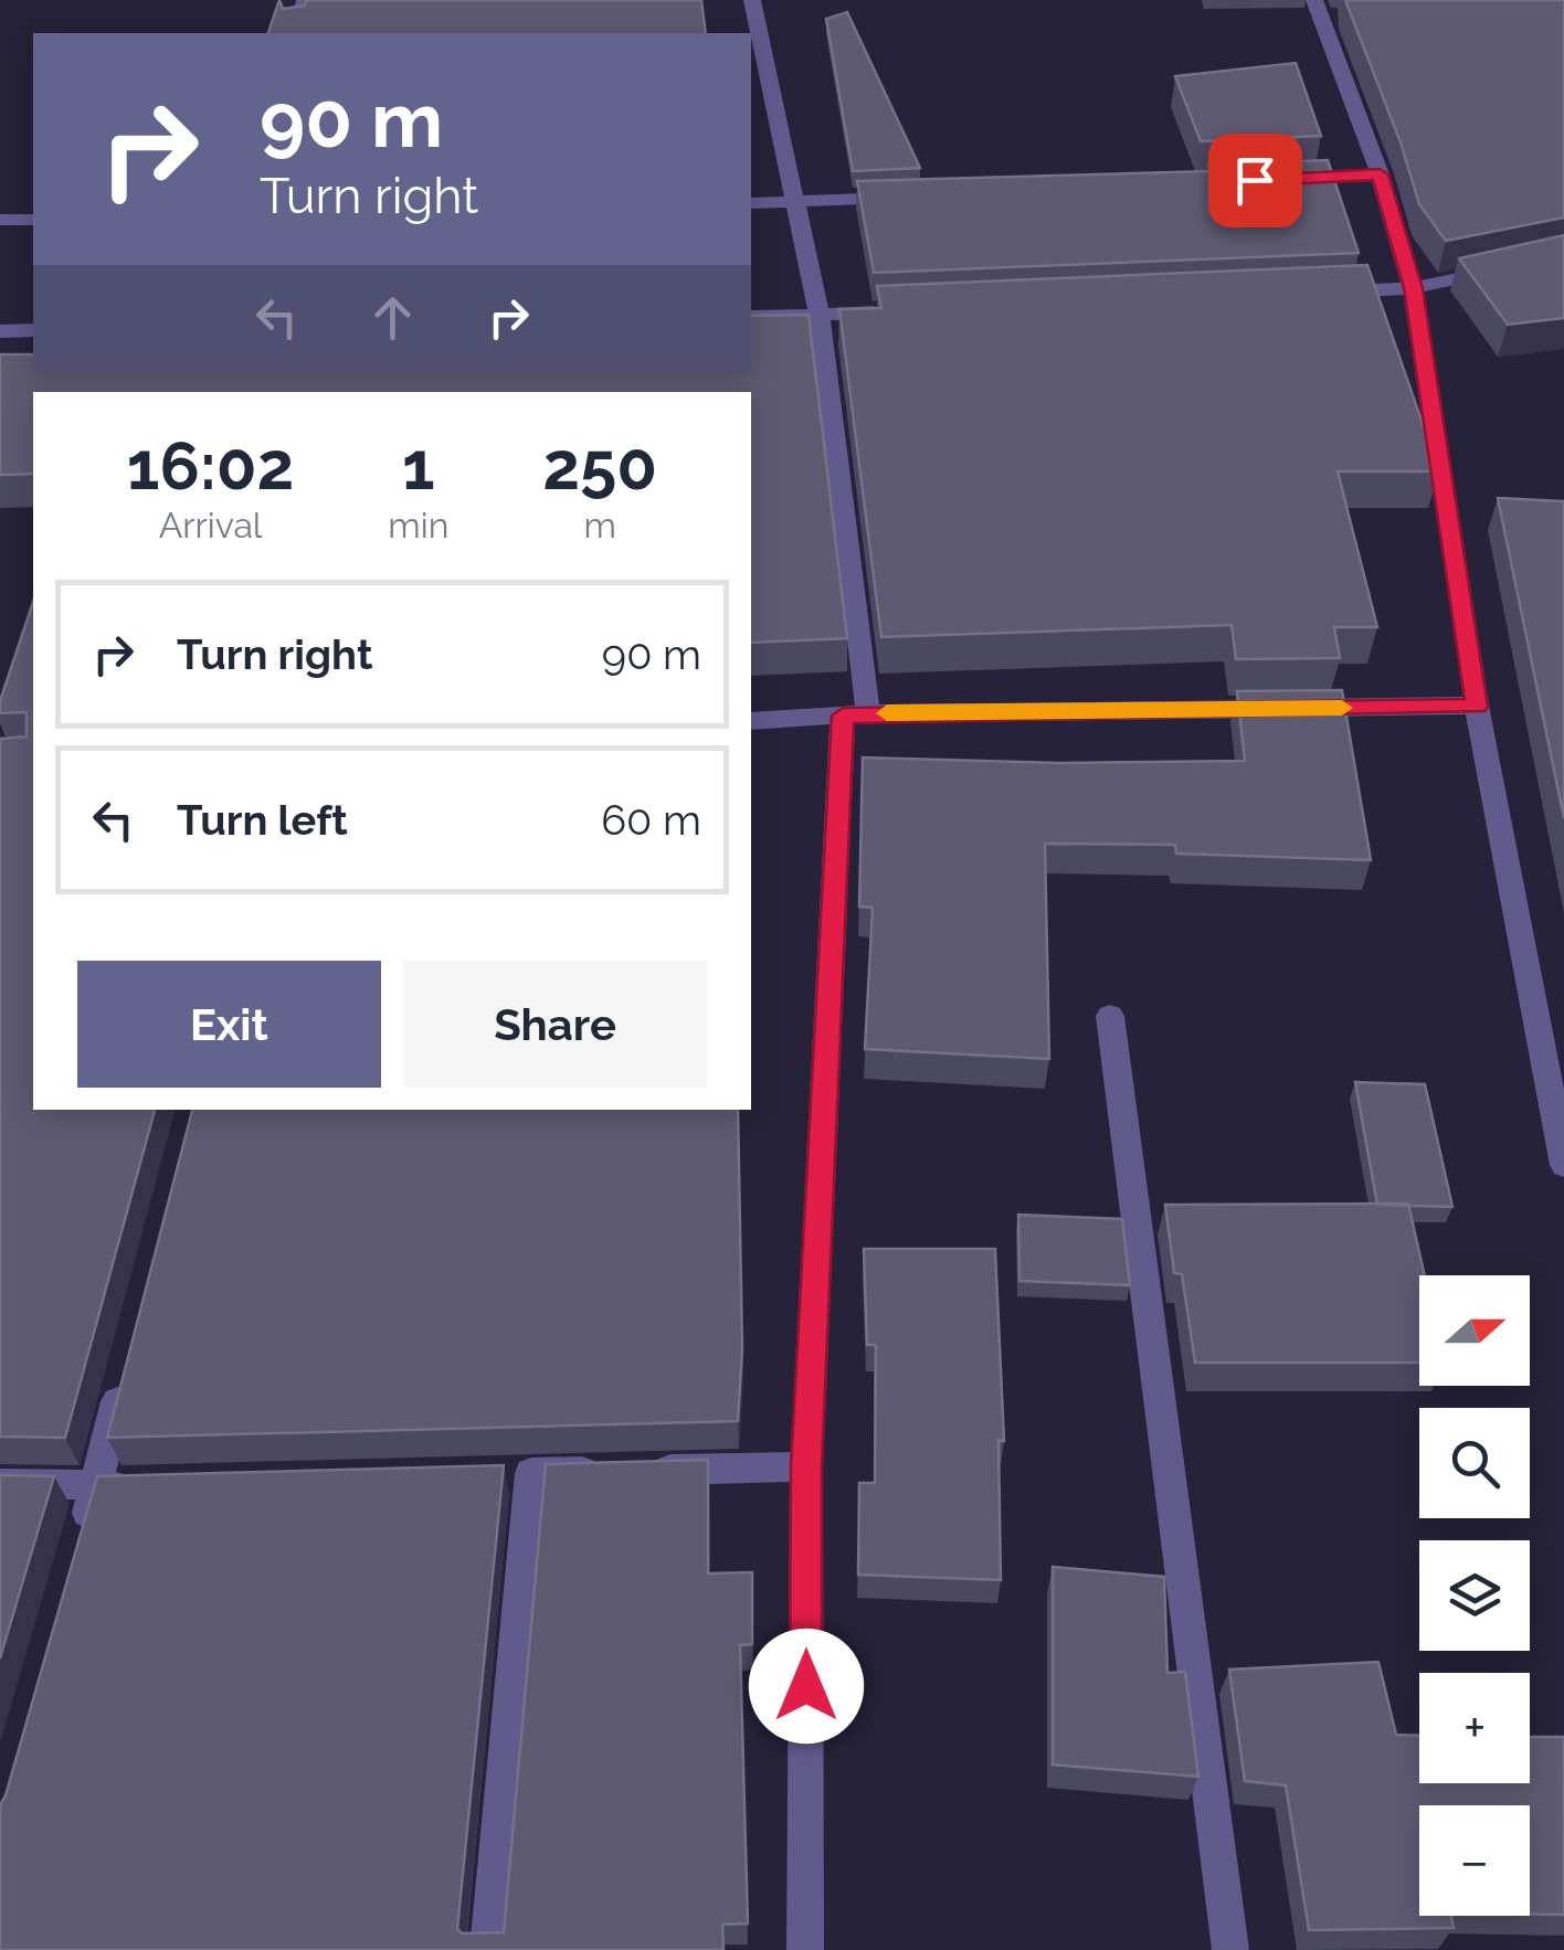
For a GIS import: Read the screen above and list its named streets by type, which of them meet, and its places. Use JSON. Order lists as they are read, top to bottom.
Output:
{
  "north": "right",
  "page": {
    "turn": ["90 m", "Turn right"],
    "eta": [
      "16:02",
      "Arrival",
      "1",
      "min",
      "250",
      "m"
    ],
    "list": [
      {
        "name": "Turn right",
        "value": "90 m"
      },
      {
        "name": "Turn left",
        "value": "60 m"
      }
    ],
    "buttons": ["Exit", "Share"],
    "map_buttons": ["+", "−"]
  }
}
